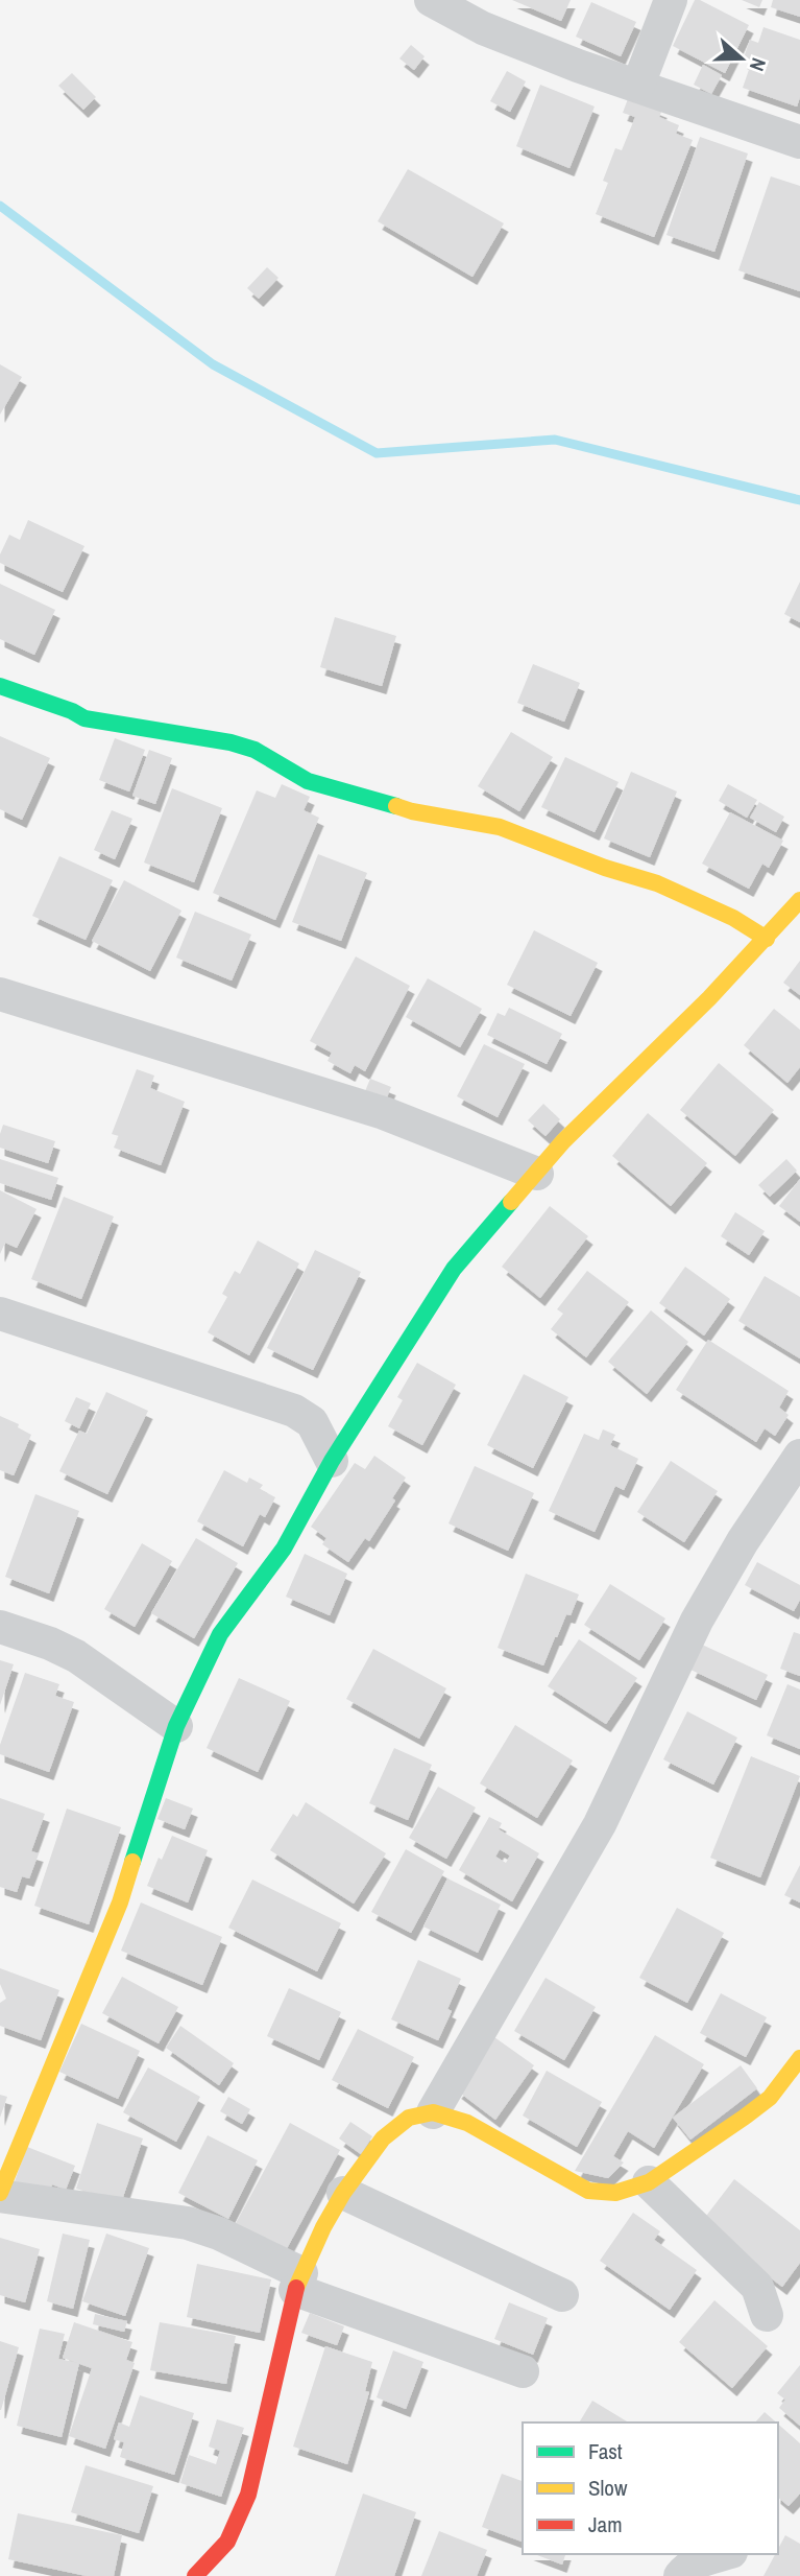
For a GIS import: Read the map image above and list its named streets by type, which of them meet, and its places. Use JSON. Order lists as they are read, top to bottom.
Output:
{
  "legend": ["Fast", "Slow", "Jam"],
  "north": "right"
}
